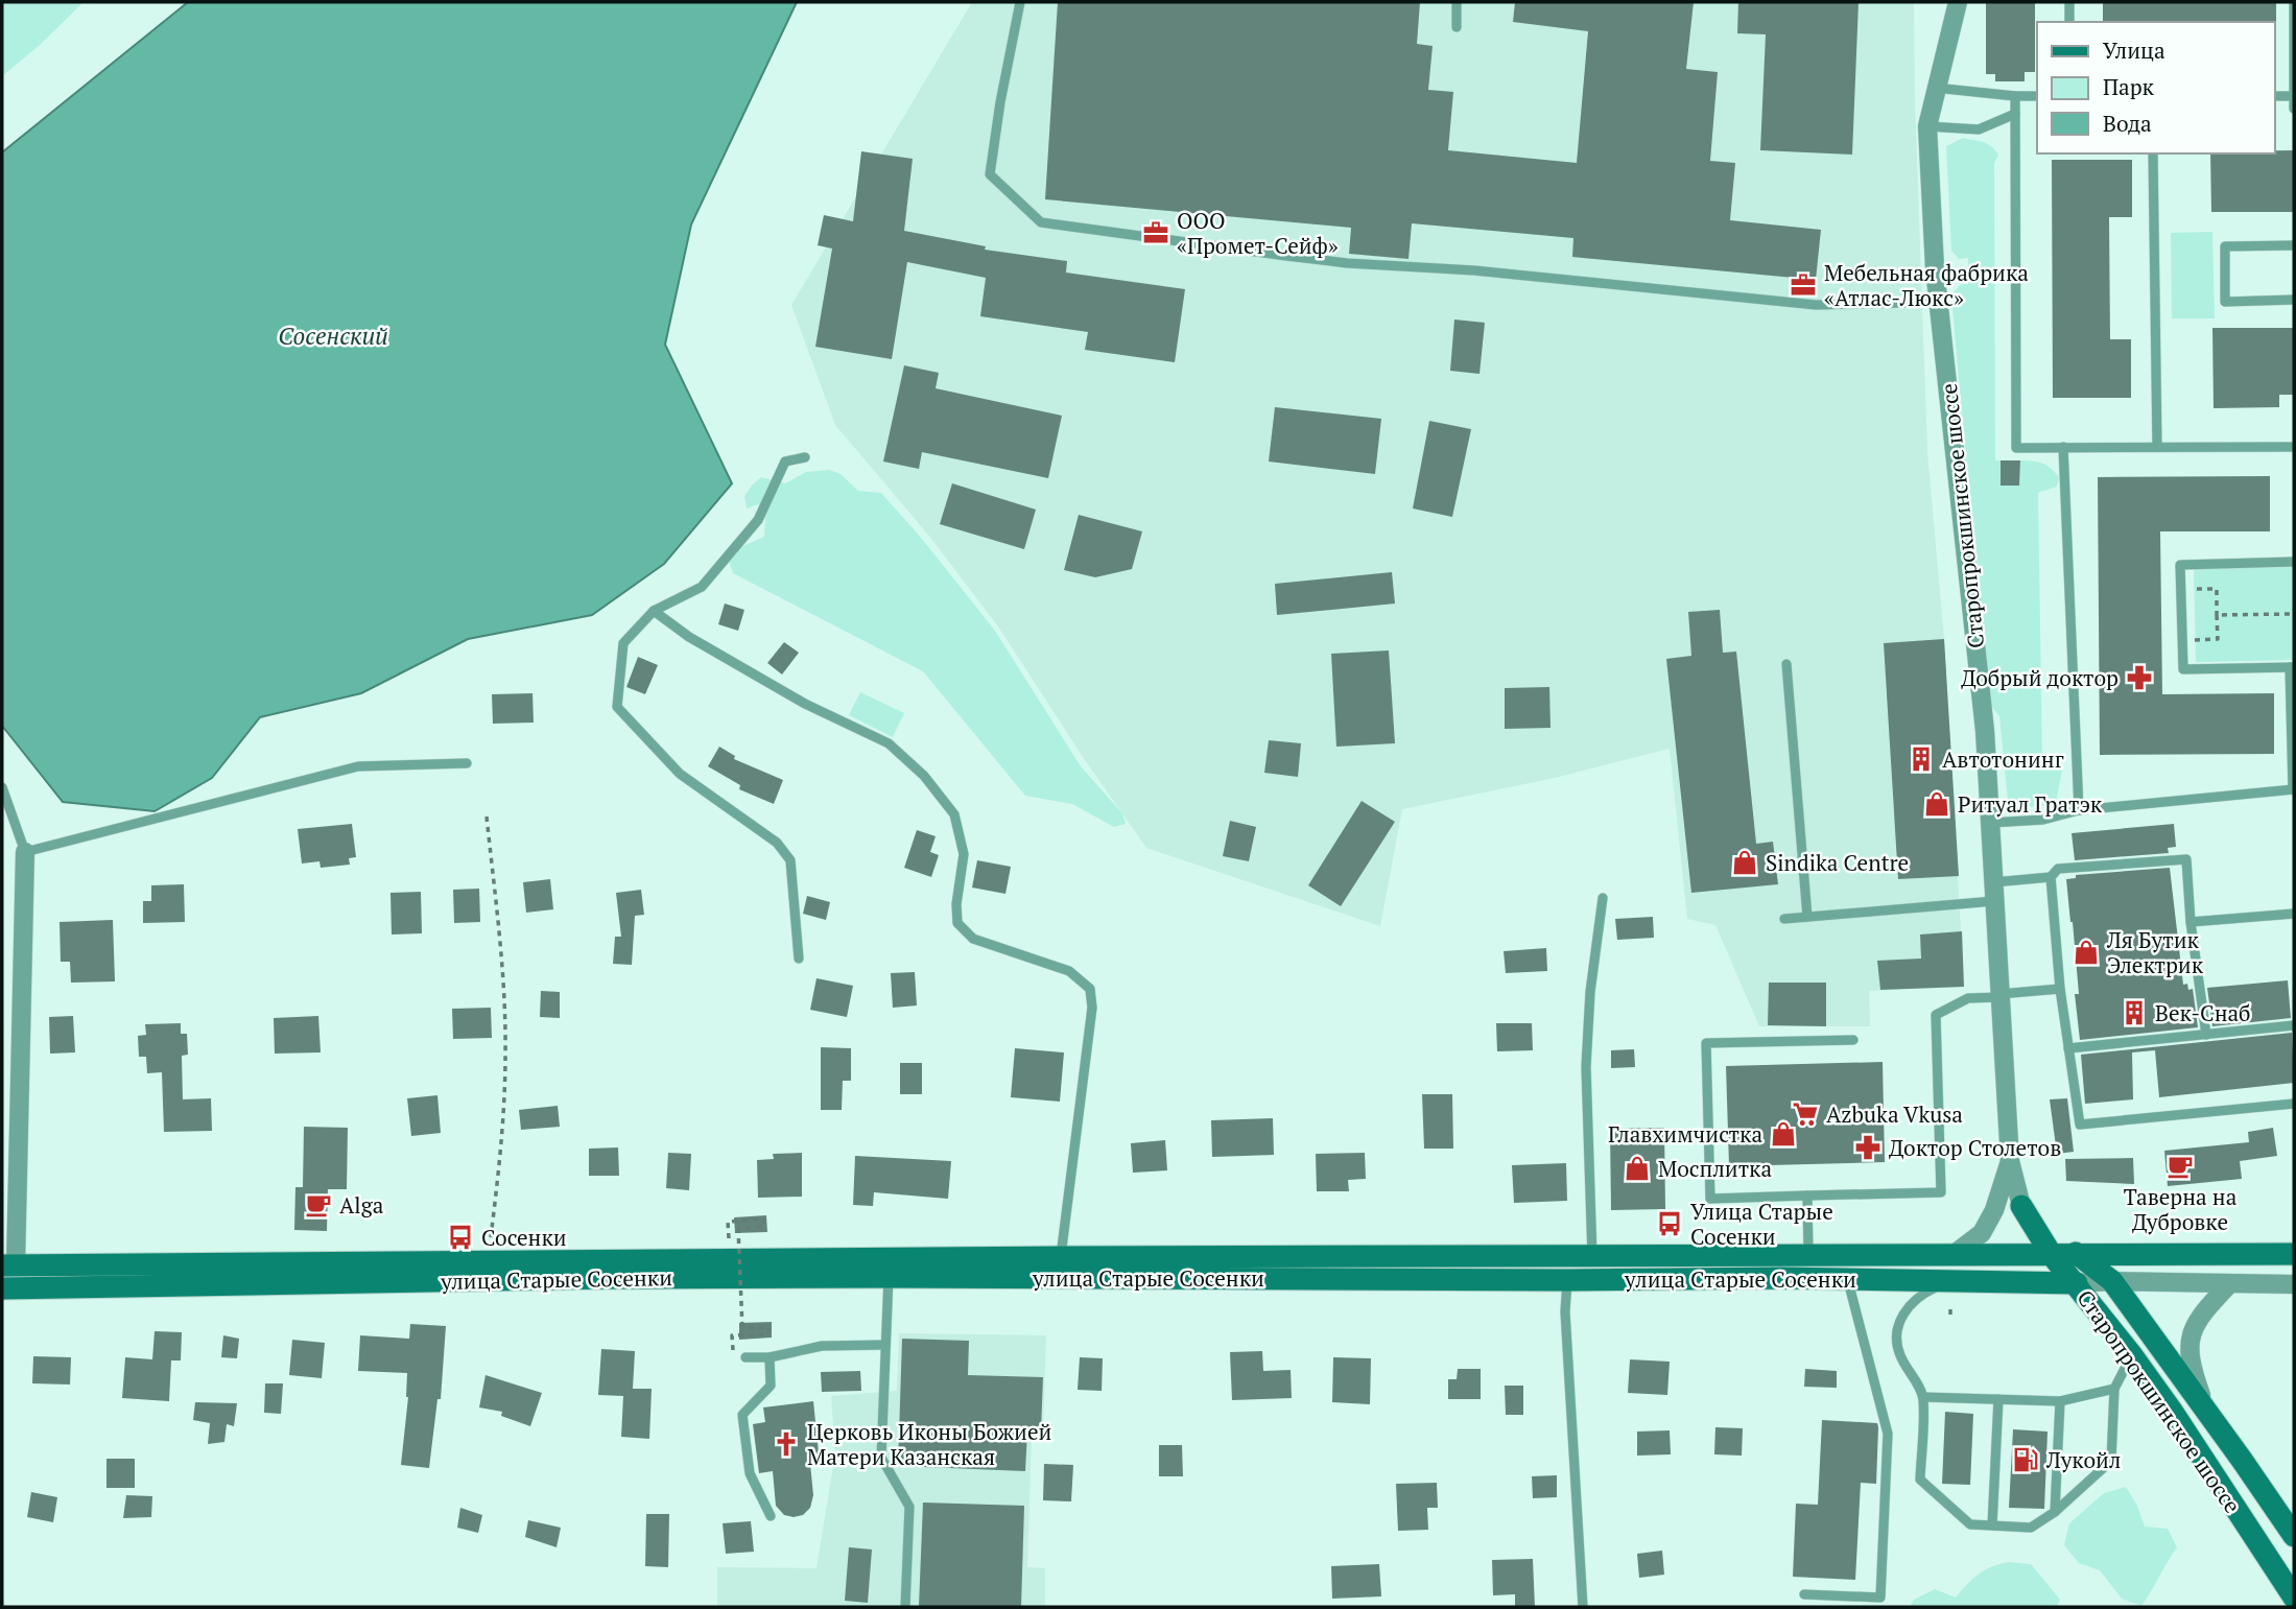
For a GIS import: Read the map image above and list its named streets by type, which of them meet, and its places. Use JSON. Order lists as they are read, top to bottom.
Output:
{
  "streets": {
    "main road": ["Старопрокшинское шоссе", "улица Старые Сосенки"]
  },
  "crossings": [
    ["Старопрокшинское шоссе", "улица Старые Сосенки"]
  ],
  "water": ["Сосенский"],
  "places": {
    "office": ["ООО «Промет-Сейф»", "Мебельная фабрика «Атлас-Люкс»"],
    "pharmacy": ["Добрый доктор", "Доктор Столетов"],
    "building": ["Автотонинг", "Век-Снаб"],
    "shop": [
      "Ритуал Гратэк",
      "Sindika Centre",
      "Ля Бутик Электрик",
      "Главхимчистка",
      "Мосплитка"
    ],
    "supermarket": ["Azbuka Vkusa"],
    "cafe": ["Таверна на Дубровке", "Alga"],
    "bus stop": ["Улица Старые Сосенки", "Сосенки"],
    "church": ["Церковь Иконы Божией Матери Казанская"],
    "fuel station": ["Лукойл"]
  },
  "legend": ["Улица", "Парк", "Вода"]
}
